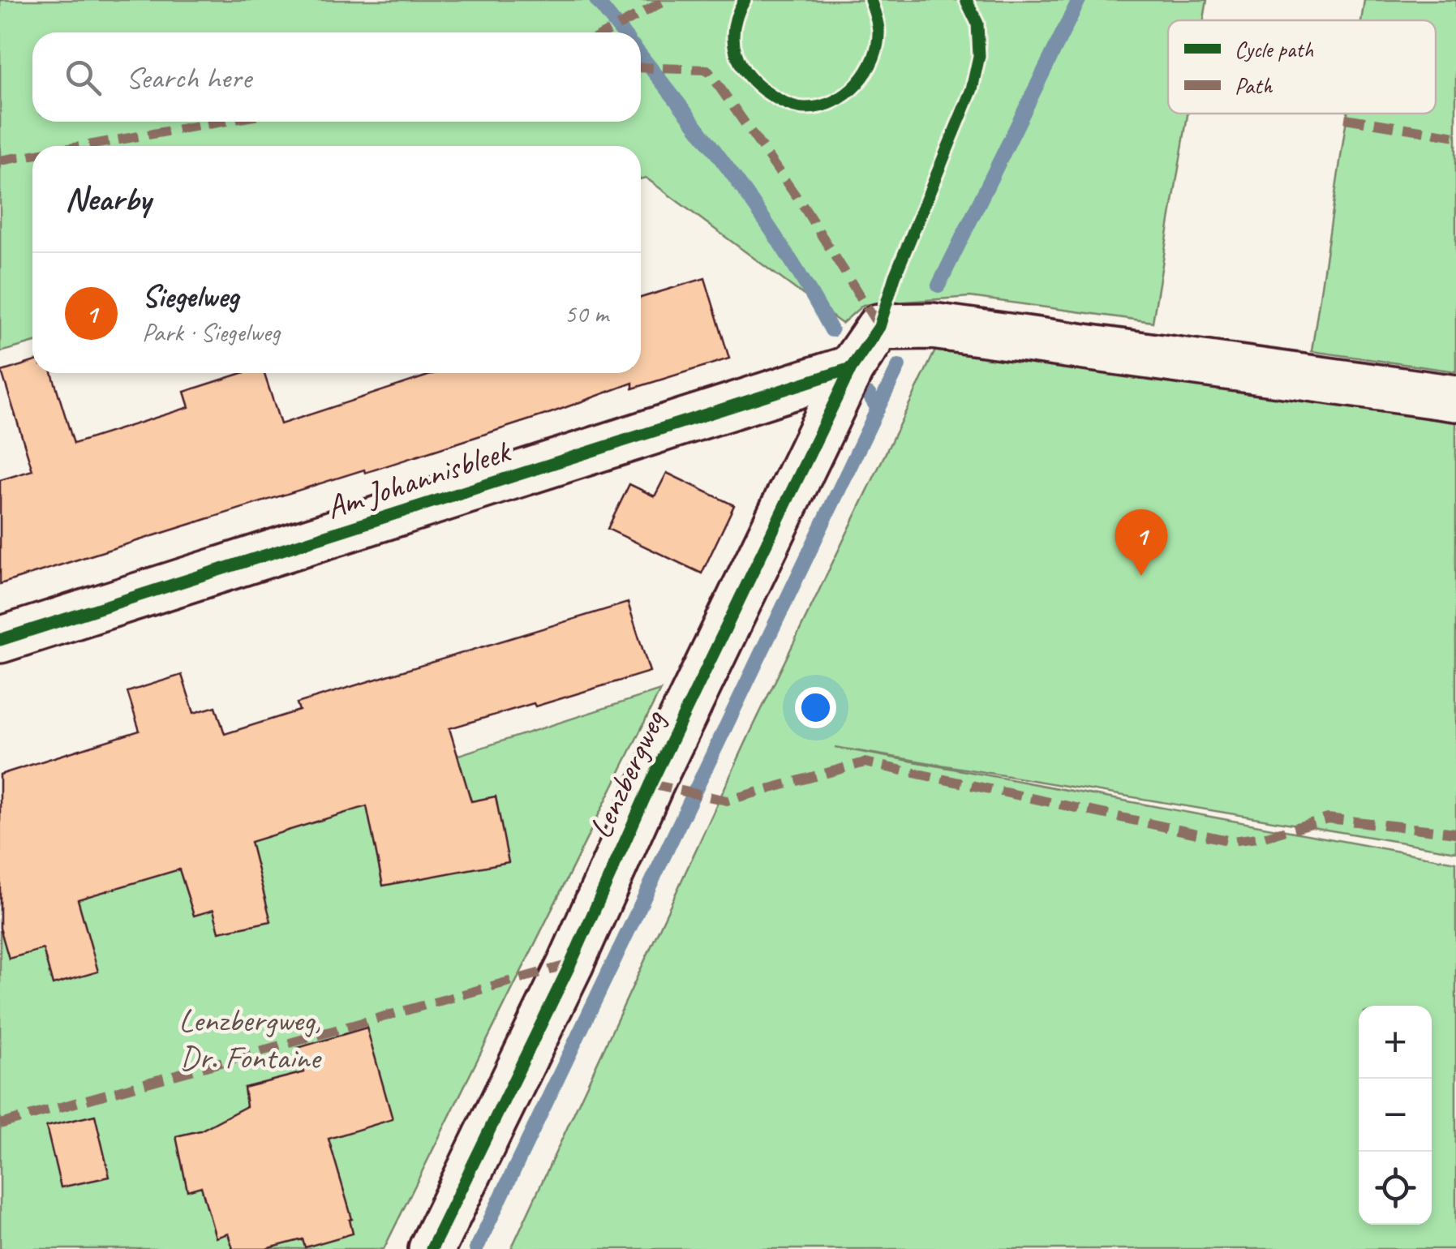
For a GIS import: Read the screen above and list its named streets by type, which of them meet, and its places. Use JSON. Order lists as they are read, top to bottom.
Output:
{
  "streets": {
    "street": ["Am Johannisbleek", "Lenzbergweg"]
  },
  "crossings": [
    ["Am Johannisbleek", "Lenzbergweg"]
  ],
  "parks": ["Lenzbergweg, Dr. Fontaine"],
  "legend": ["Cycle path", "Path"],
  "page": {
    "search": "Search here",
    "heading": "Nearby",
    "list": [
      {
        "mark": "1",
        "name": "Siegelweg",
        "note": "Park · Siegelweg",
        "value": "50 m"
      }
    ],
    "pins": "1",
    "map_buttons": ["+", "−"]
  }
}
